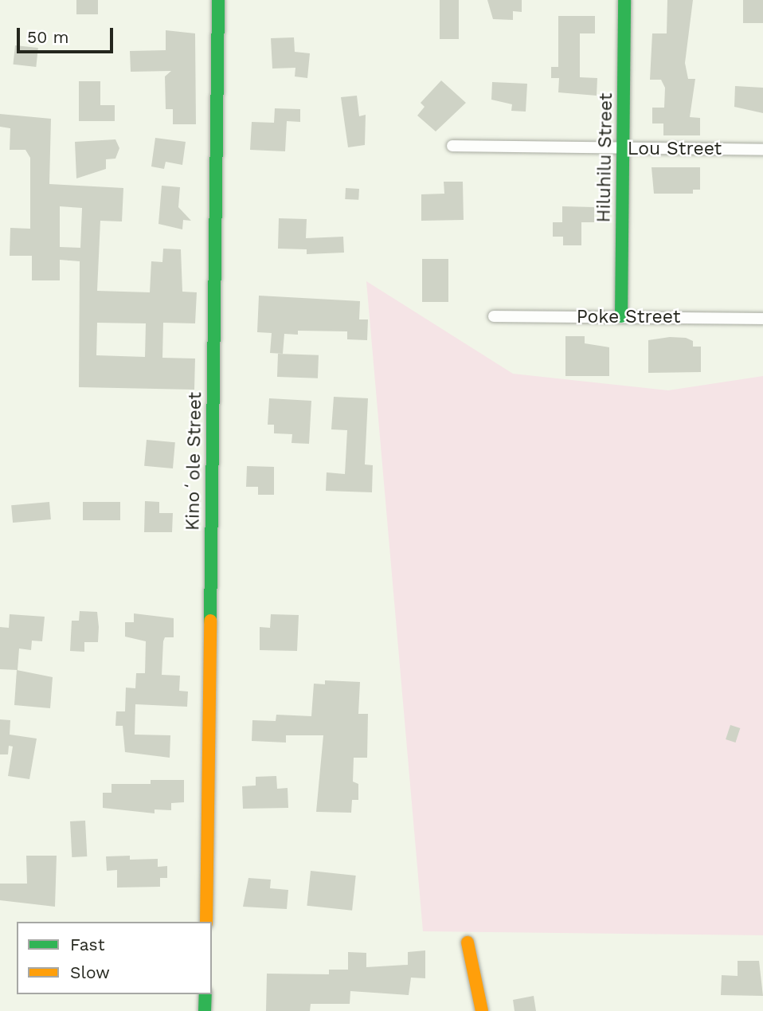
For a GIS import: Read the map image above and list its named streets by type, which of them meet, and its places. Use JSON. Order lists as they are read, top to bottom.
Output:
{
  "streets": {
    "street": [
      "Lou Street",
      "Hiluhilu Street",
      "Poke Street",
      "Kinoʻole Street"
    ]
  },
  "crossings": [
    ["Lou Street", "Hiluhilu Street"],
    ["Hiluhilu Street", "Poke Street"]
  ],
  "legend": ["Fast", "Slow"],
  "scale_bar": "50 m"
}
